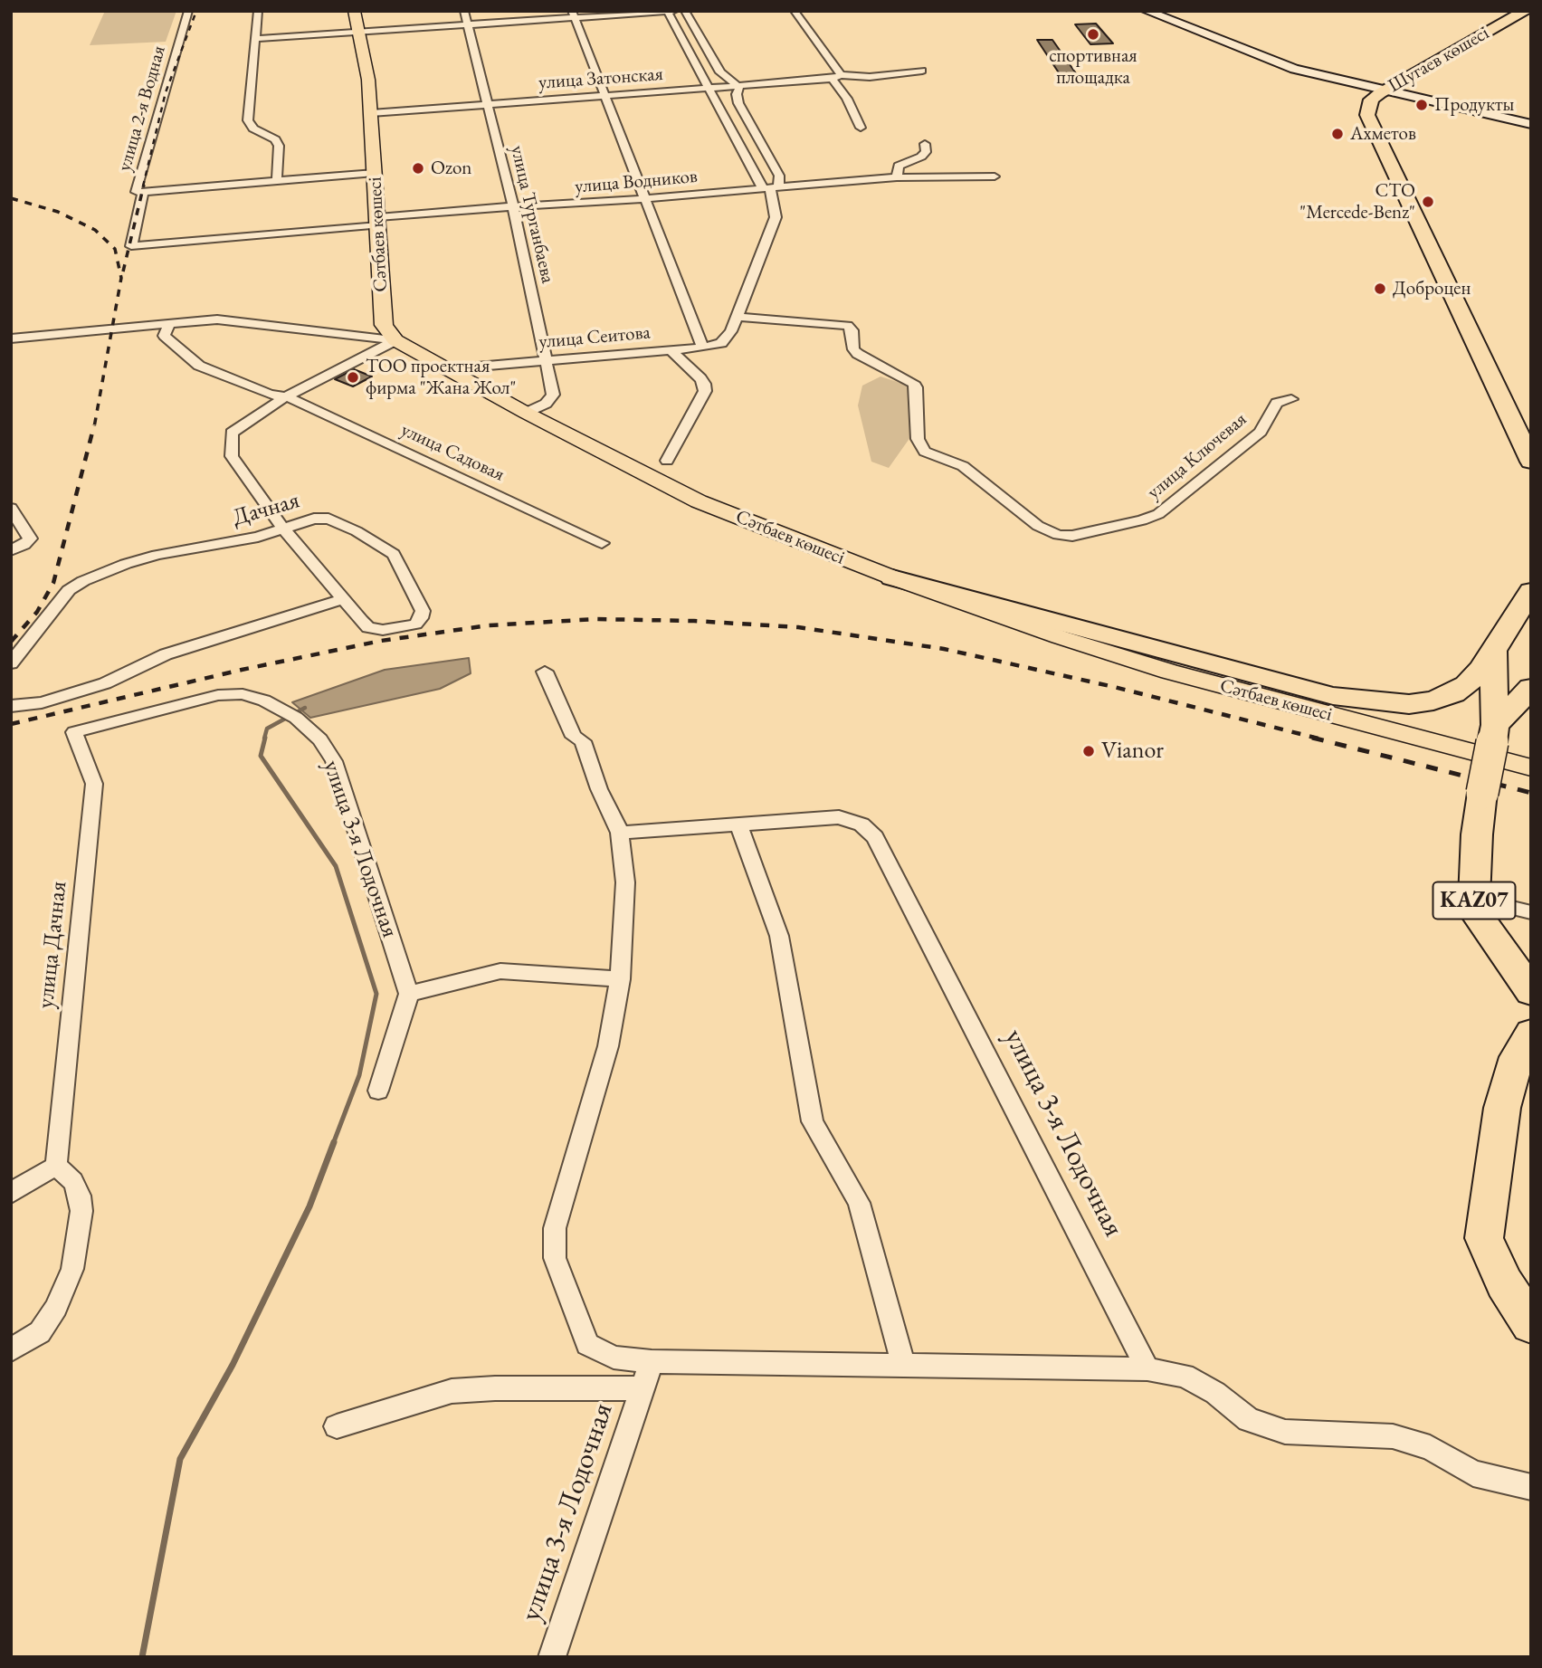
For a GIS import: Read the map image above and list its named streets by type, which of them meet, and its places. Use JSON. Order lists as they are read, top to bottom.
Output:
{
  "streets": {
    "highway": ["Шугаев көшесі", "KAZ07"],
    "main road": ["Сәтбаев көшесі"],
    "street": [
      "улица Затонская",
      "улица 2-я Водная",
      "улица Водников",
      "улица Турганбаева",
      "улица Сеитова",
      "улица Садовая",
      "улица Ключевая",
      "Дачная",
      "улица 3-я Лодочная",
      "улица Дачная"
    ]
  },
  "crossings": [
    ["улица Затонская", "улица Турганбаева"],
    ["улица Затонская", "Сәтбаев көшесі"],
    ["улица Затонская", "улица Сеитова"],
    ["улица 2-я Водная", "улица Водников"],
    ["улица Водников", "улица Турганбаева"],
    ["улица Водников", "Сәтбаев көшесі"],
    ["улица Водников", "улица Сеитова"],
    ["улица Турганбаева", "Сәтбаев көшесі"],
    ["улица Турганбаева", "улица Сеитова"],
    ["Сәтбаев көшесі", "улица Сеитова"],
    ["улица Сеитова", "улица Ключевая"],
    ["улица 3-я Лодочная", "улица Дачная"]
  ],
  "places": [
    "спортивная площадка",
    "Продукты",
    "Ахметов",
    "Ozon",
    "СТО \"Mercede-Benz\"",
    "Доброцен",
    "ТОО проектная фирма \"Жана Жол\"",
    "Vianor"
  ]
}
